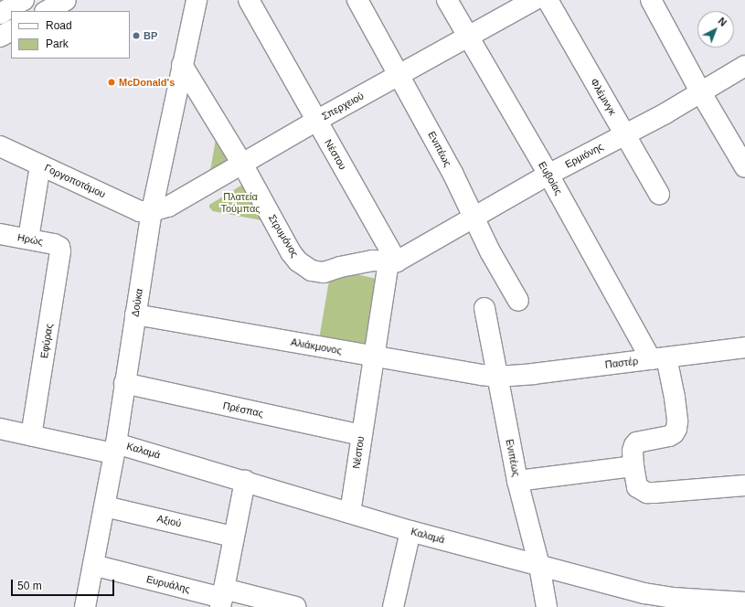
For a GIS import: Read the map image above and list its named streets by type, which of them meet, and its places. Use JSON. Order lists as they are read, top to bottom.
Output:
{
  "streets": {
    "street": [
      "Φλέμινγκ",
      "Σπερχειού",
      "Ενιπέως",
      "Νέστου",
      "Ερμιόνης",
      "Ευβοίας",
      "Γοργοποτάμου",
      "Στρυμόνος",
      "Ηρώς",
      "Δούκα",
      "Εφύρας",
      "Αλιάκμονος",
      "Παστέρ",
      "Πρέσπας",
      "Καλαμά",
      "Αξιού",
      "Ευρυάλης"
    ]
  },
  "crossings": [
    ["Φλέμινγκ", "Ερμιόνης"],
    ["Σπερχειού", "Ενιπέως"],
    ["Σπερχειού", "Νέστου"],
    ["Σπερχειού", "Ευβοίας"],
    ["Σπερχειού", "Γοργοποτάμου"],
    ["Σπερχειού", "Στρυμόνος"],
    ["Σπερχειού", "Δούκα"],
    ["Ενιπέως", "Ερμιόνης"],
    ["Ενιπέως", "Αλιάκμονος"],
    ["Ενιπέως", "Παστέρ"],
    ["Ενιπέως", "Καλαμά"],
    ["Νέστου", "Ερμιόνης"],
    ["Νέστου", "Στρυμόνος"],
    ["Νέστου", "Αλιάκμονος"],
    ["Νέστου", "Πρέσπας"],
    ["Νέστου", "Καλαμά"],
    ["Ερμιόνης", "Ευβοίας"],
    ["Ερμιόνης", "Στρυμόνος"],
    ["Ευβοίας", "Παστέρ"],
    ["Γοργοποτάμου", "Δούκα"],
    ["Στρυμόνος", "Δούκα"],
    ["Ηρώς", "Εφύρας"],
    ["Δούκα", "Αλιάκμονος"],
    ["Δούκα", "Πρέσπας"],
    ["Δούκα", "Καλαμά"],
    ["Δούκα", "Αξιού"],
    ["Δούκα", "Ευρυάλης"],
    ["Εφύρας", "Καλαμά"],
    ["Αλιάκμονος", "Παστέρ"]
  ],
  "parks": ["Πλατεία Τούμπας"],
  "places": ["BP", "McDonald's"],
  "legend": ["Road", "Park"],
  "scale_bar": "50 m",
  "north": "top right"
}
